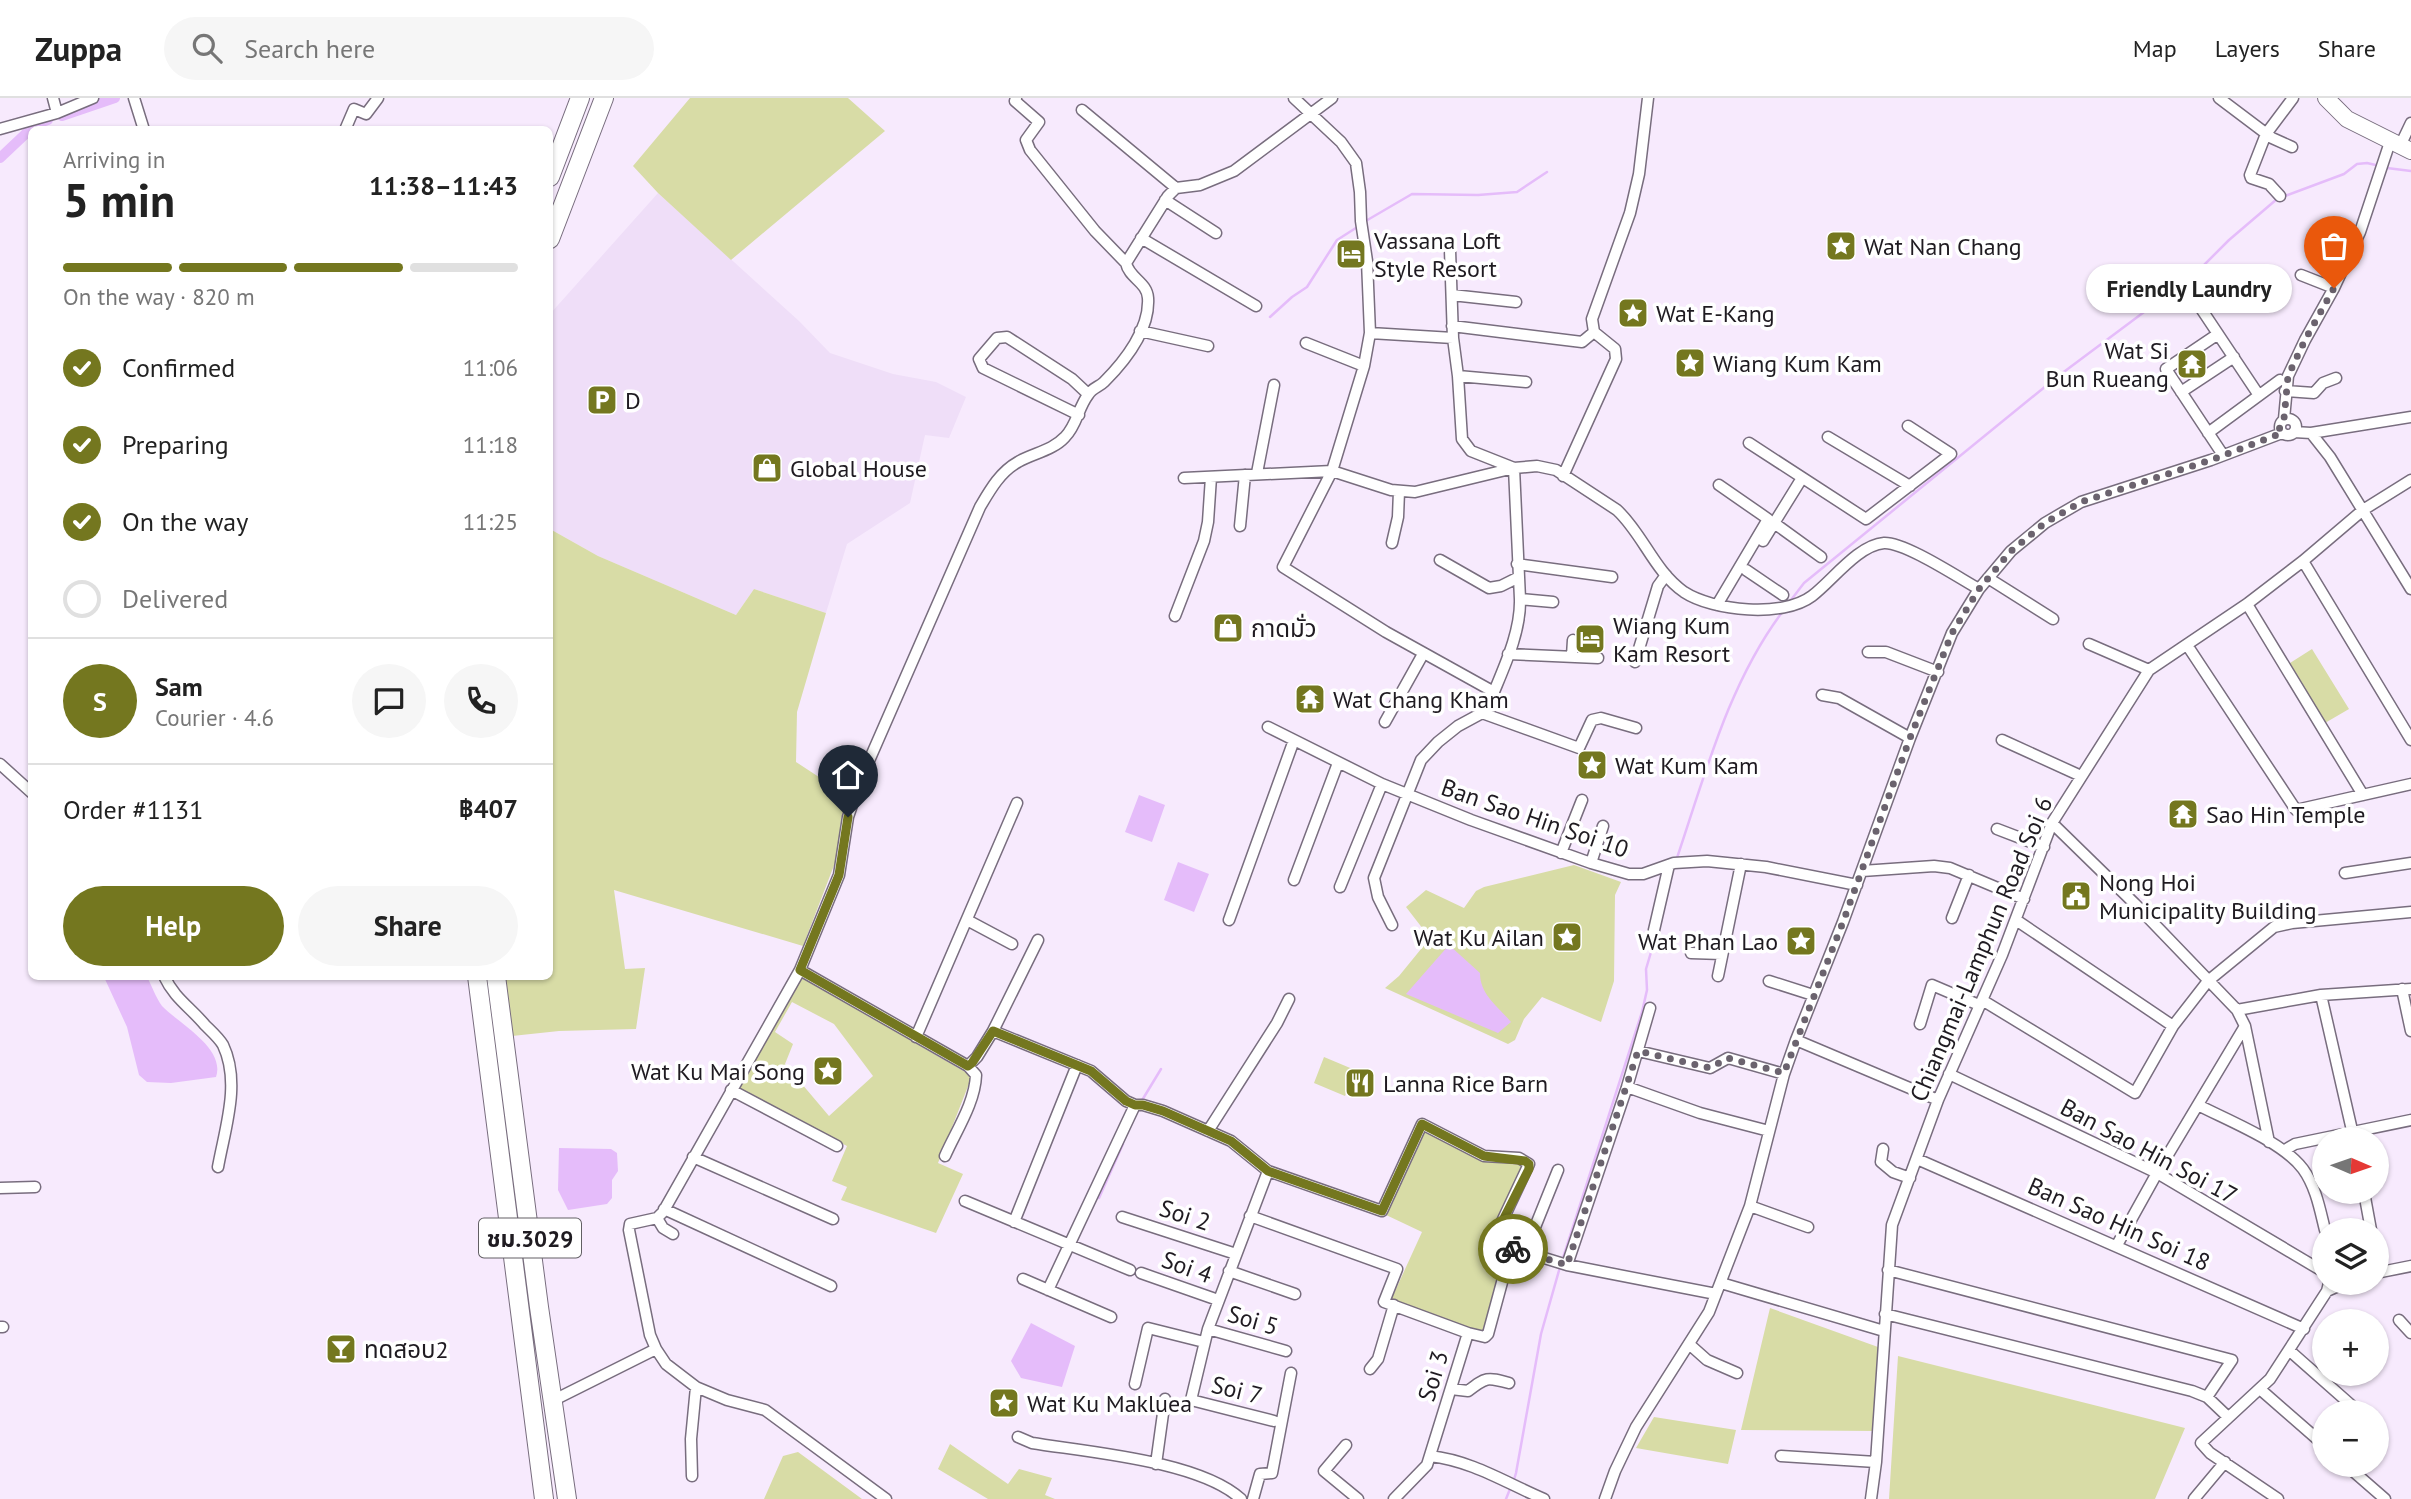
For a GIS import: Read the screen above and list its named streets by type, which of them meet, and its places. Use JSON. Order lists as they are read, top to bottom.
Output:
{
  "streets": {
    "main road": ["ชม.3029"],
    "street": [
      "Ban Sao Hin Soi 10",
      "Chiangmai-Lamphun Road Soi 6",
      "Ban Sao Hin Soi 17",
      "Soi 2",
      "Ban Sao Hin Soi 18",
      "Soi 4",
      "Soi 5",
      "Soi 3",
      "Soi 7"
    ]
  },
  "crossings": [
    ["Chiangmai-Lamphun Road Soi 6", "Ban Sao Hin Soi 17"],
    ["Chiangmai-Lamphun Road Soi 6", "Ban Sao Hin Soi 18"]
  ],
  "places": {
    "place": [
      "Wat Nan Chang",
      "Wat E-Kang",
      "Wiang Kum Kam",
      "Wat Kum Kam",
      "Wat Ku Ailan",
      "Wat Phan Lao",
      "Wat Ku Mai Song",
      "Wat Ku Makluea"
    ],
    "hotel": ["Vassana Loft Style Resort", "Wiang Kum Kam Resort"],
    "other": ["Friendly Laundry"],
    "temple": ["Wat Si Bun Rueang", "Wat Chang Kham", "Sao Hin Temple"],
    "parking": ["D"],
    "shop": ["Global House", "กาดมั่ว"],
    "public building": ["Nong Hoi Municipality Building"],
    "restaurant": ["Lanna Rice Barn"],
    "bar": ["ทดสอบ2"]
  },
  "north": "right",
  "page": {
    "header": "Zuppa",
    "search": "Search here",
    "nav": ["Map", "Layers", "Share"],
    "heading": ["5 min", "Arriving in", "11:38–11:43"],
    "panel": [
      "Sam",
      "Courier · 4.6",
      "Order #1131",
      "฿407"
    ],
    "bar": "On the way · 820 m",
    "bubble": "Friendly Laundry",
    "list": [
      ["Confirmed", "11:06"],
      ["Preparing", "11:18"],
      ["On the way", "11:25"],
      "Delivered"
    ],
    "round": "S",
    "buttons": ["Help", "Share"],
    "map_buttons": ["+", "−"]
  }
}
